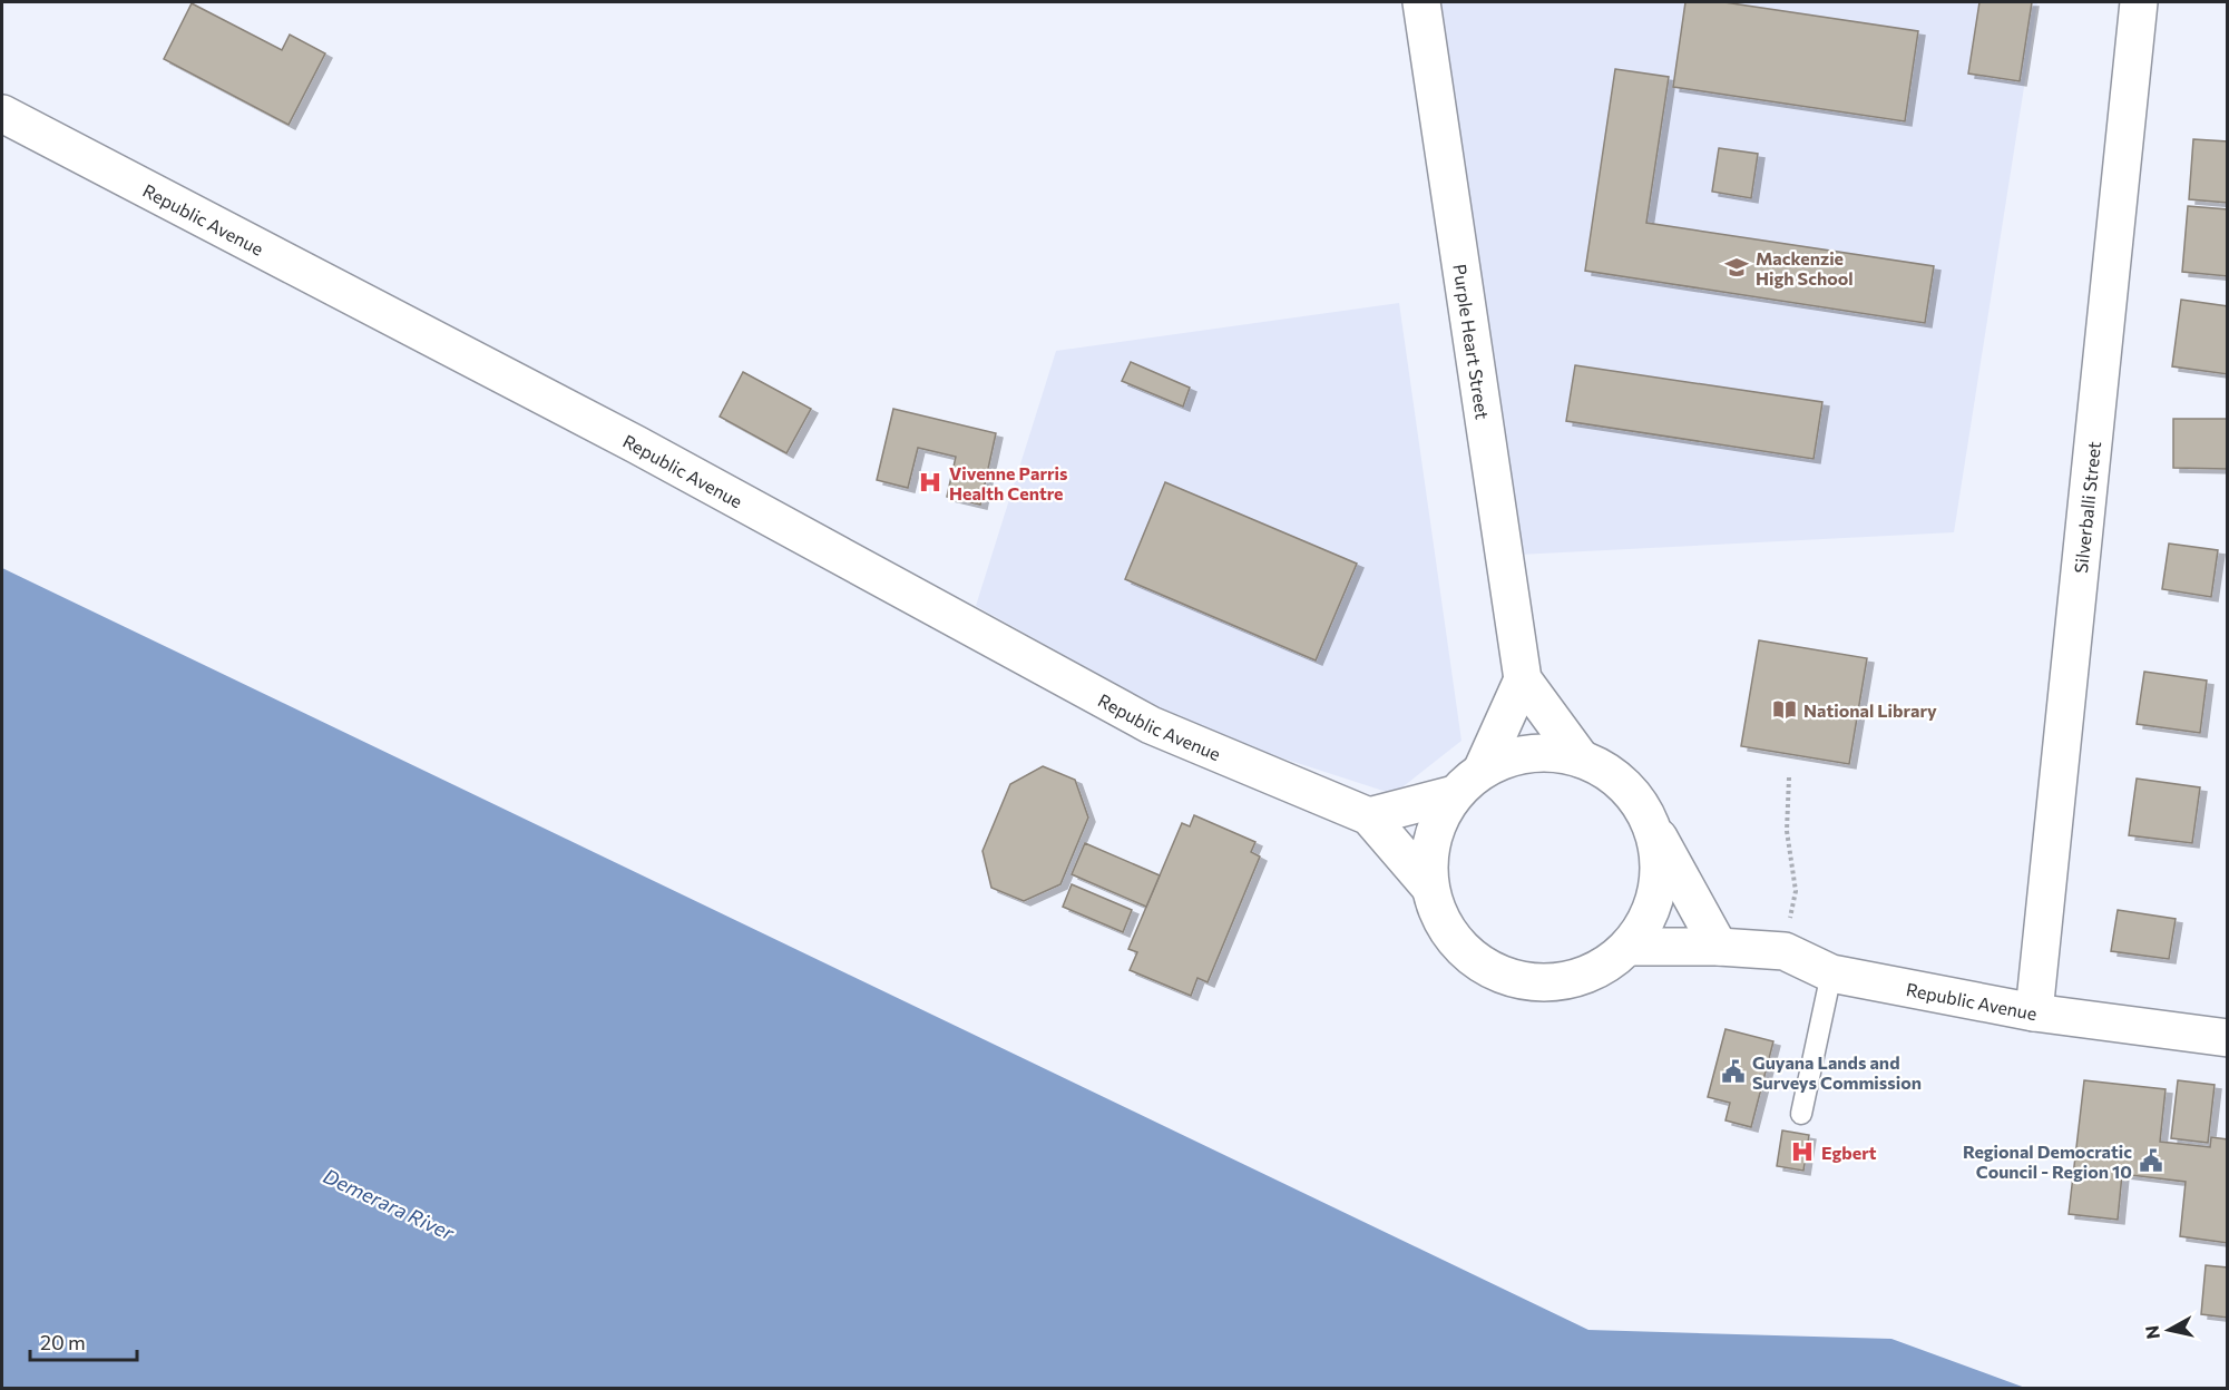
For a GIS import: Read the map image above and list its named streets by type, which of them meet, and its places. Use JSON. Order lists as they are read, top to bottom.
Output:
{
  "streets": {
    "street": ["Republic Avenue", "Purple Heart Street", "Silverballi Street"]
  },
  "crossings": [
    ["Republic Avenue", "Purple Heart Street"],
    ["Republic Avenue", "Silverballi Street"]
  ],
  "water": ["Demerara River"],
  "places": {
    "school or university": ["Mackenzie High School"],
    "hospital": ["Vivenne Parris Health Centre", "Egbert"],
    "library": ["National Library"],
    "public building": ["Guyana Lands and Surveys Commission", "Regional Democratic Council - Region 10"]
  },
  "scale_bar": "20 m",
  "north": "left"
}
